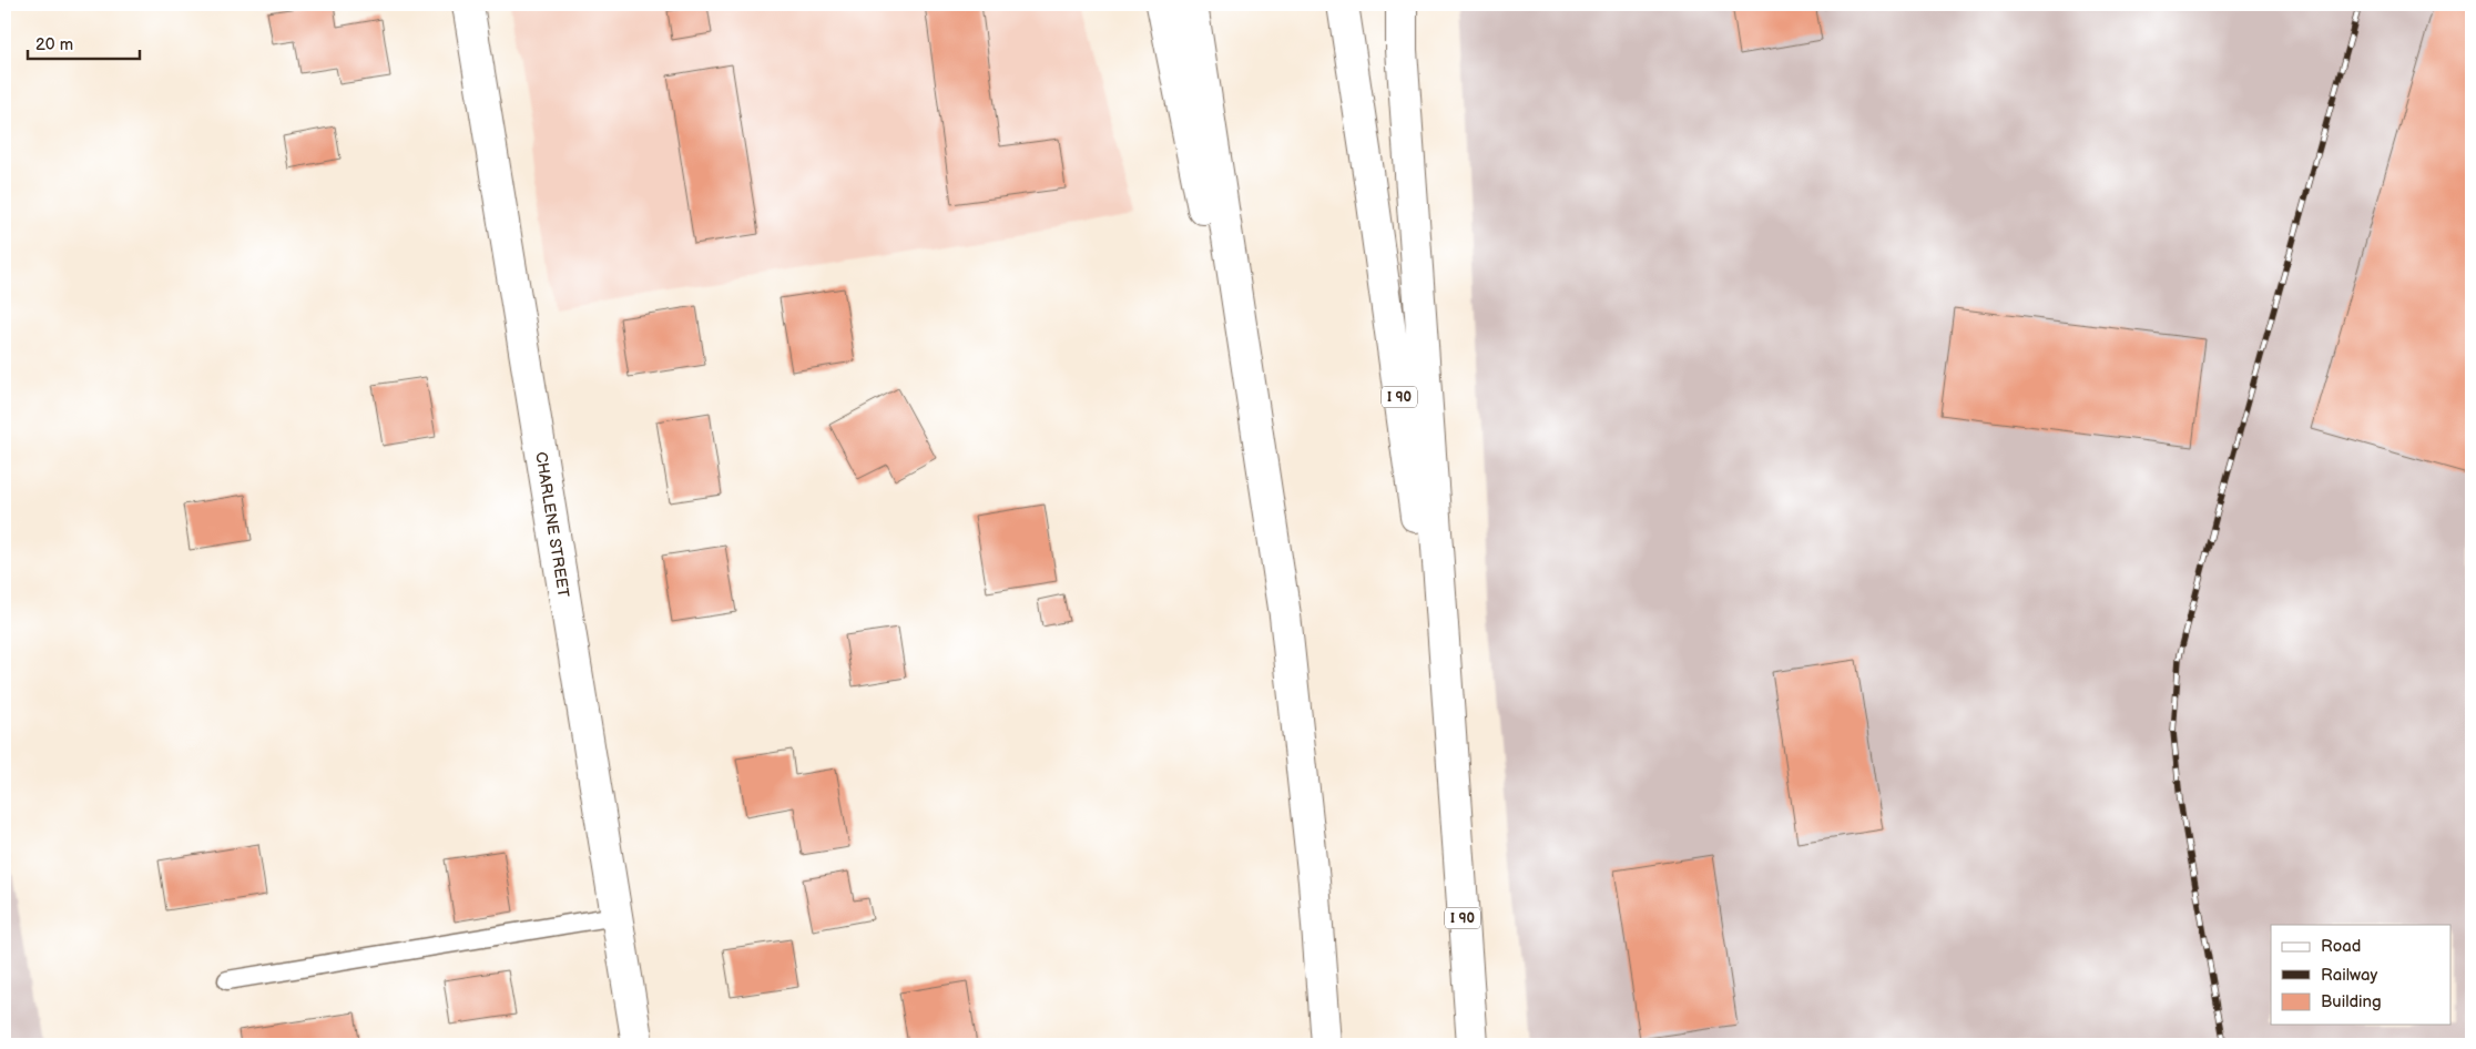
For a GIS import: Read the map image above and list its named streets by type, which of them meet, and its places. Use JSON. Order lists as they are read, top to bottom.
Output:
{
  "streets": {
    "main road": ["I 90", "CHARLENE STREET"]
  },
  "legend": ["Road", "Railway", "Building"],
  "scale_bar": "20 m"
}
